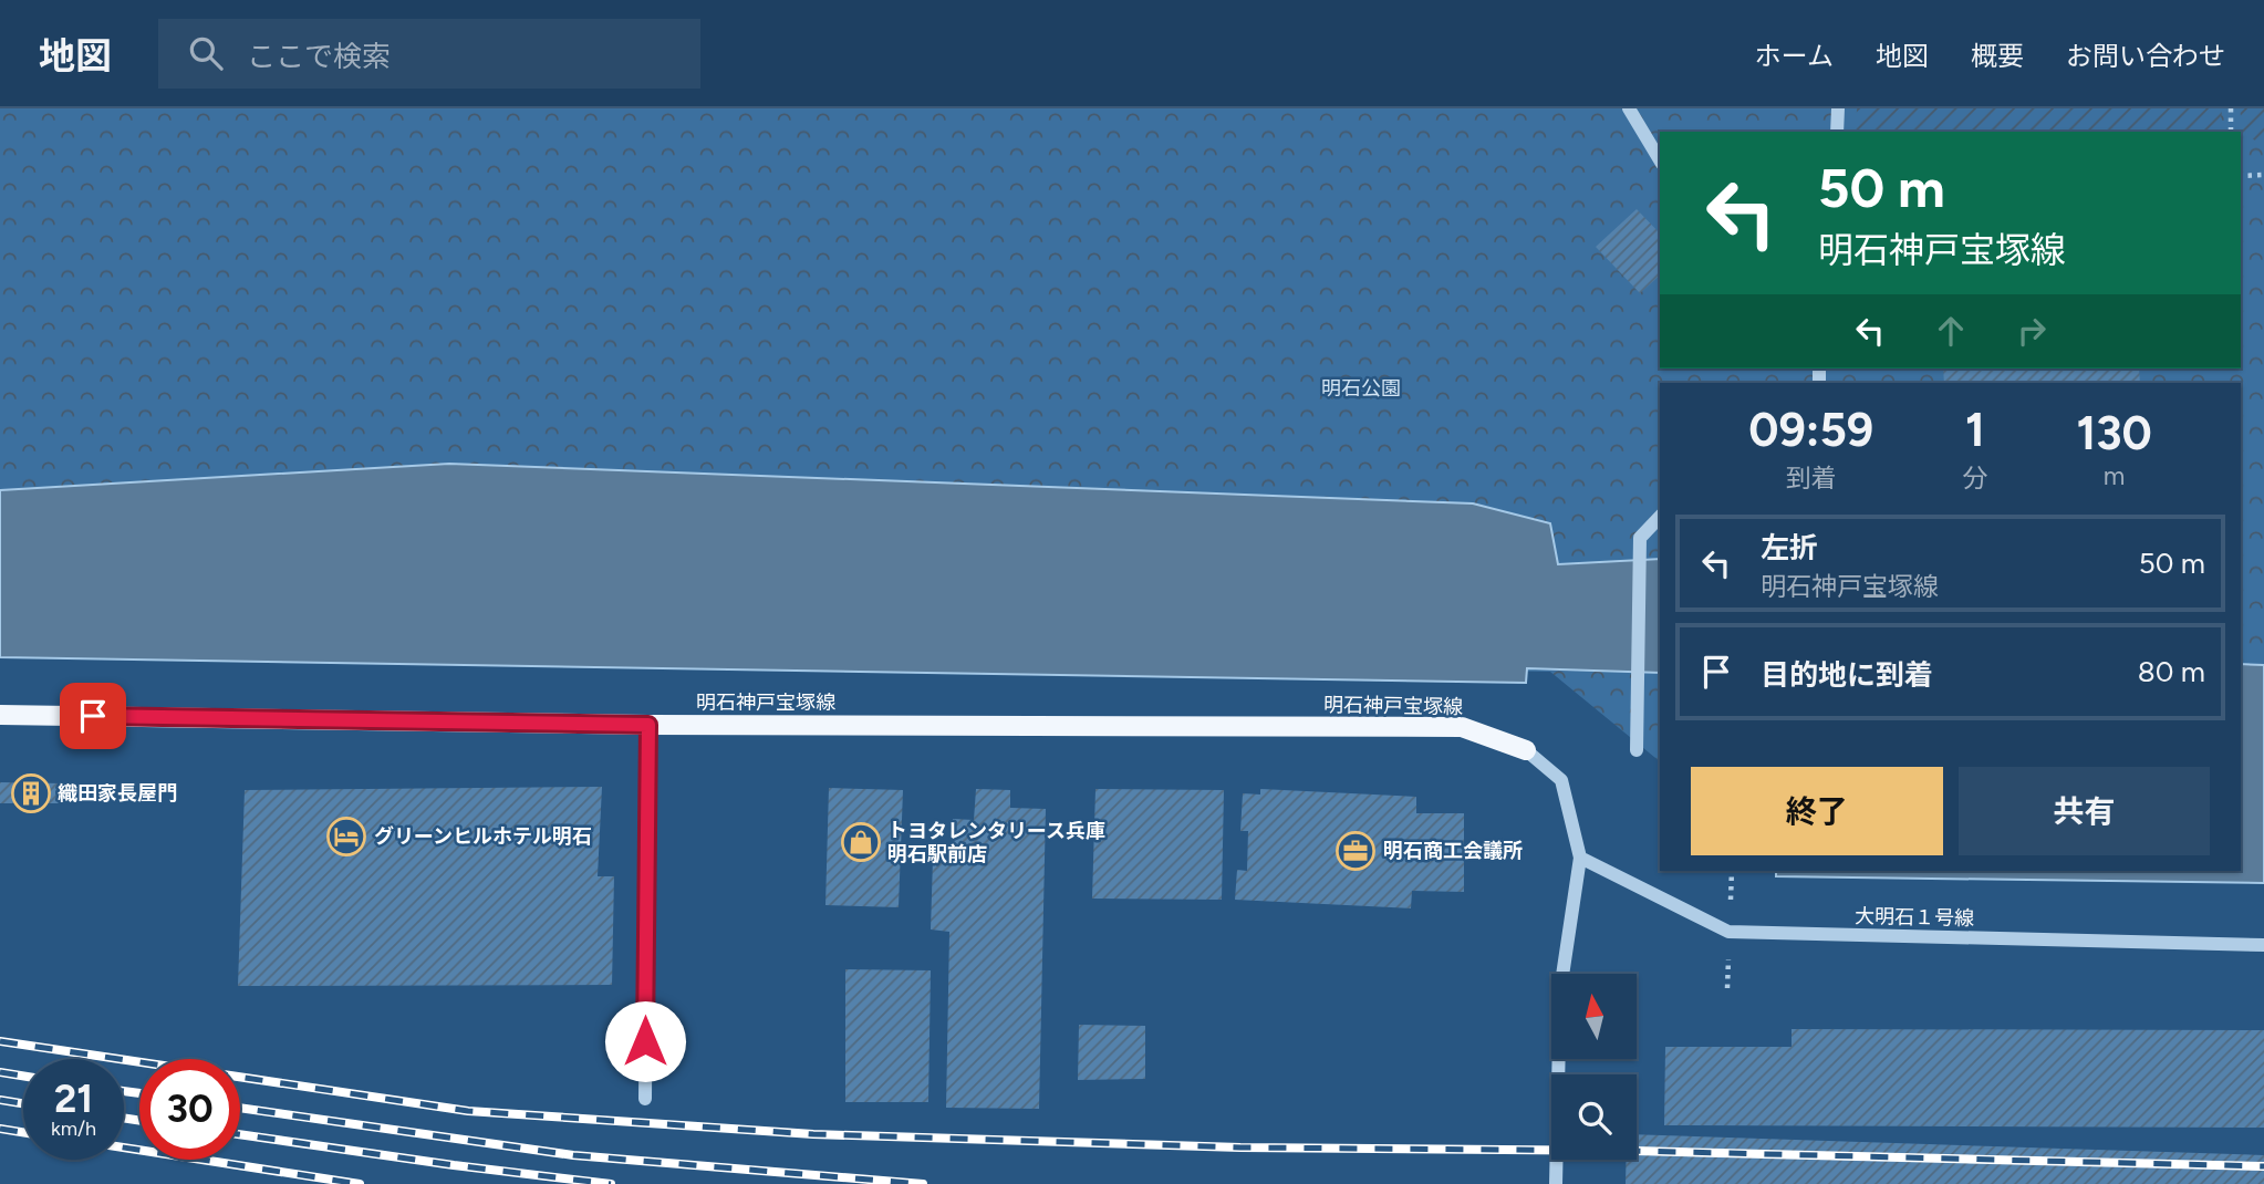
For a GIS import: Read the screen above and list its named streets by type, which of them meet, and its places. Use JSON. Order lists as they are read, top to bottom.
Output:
{
  "streets": {
    "main road": ["明石神戸宝塚線"],
    "street": ["大明石１号線"]
  },
  "parks": ["明石公園"],
  "places": {
    "building": ["織田家長屋門"],
    "hotel": ["グリーンヒルホテル明石"],
    "shop": ["トヨタレンタリース兵庫 明石駅前店"],
    "office": ["明石商工会議所"]
  },
  "north": "top",
  "page": {
    "header": "地図",
    "search": "ここで検索",
    "nav": [
      "ホーム",
      "地図",
      "概要",
      "お問い合わせ"
    ],
    "turn": ["50 m", "明石神戸宝塚線"],
    "eta": [
      "09:59",
      "到着",
      "1",
      "分",
      "130",
      "m"
    ],
    "list": [
      {
        "name": "左折",
        "note": "明石神戸宝塚線",
        "value": "50 m"
      },
      {
        "name": "目的地に到着",
        "value": "80 m"
      }
    ],
    "buttons": ["終了", "共有"],
    "speed": "21 km/h",
    "limit": "30"
  }
}
